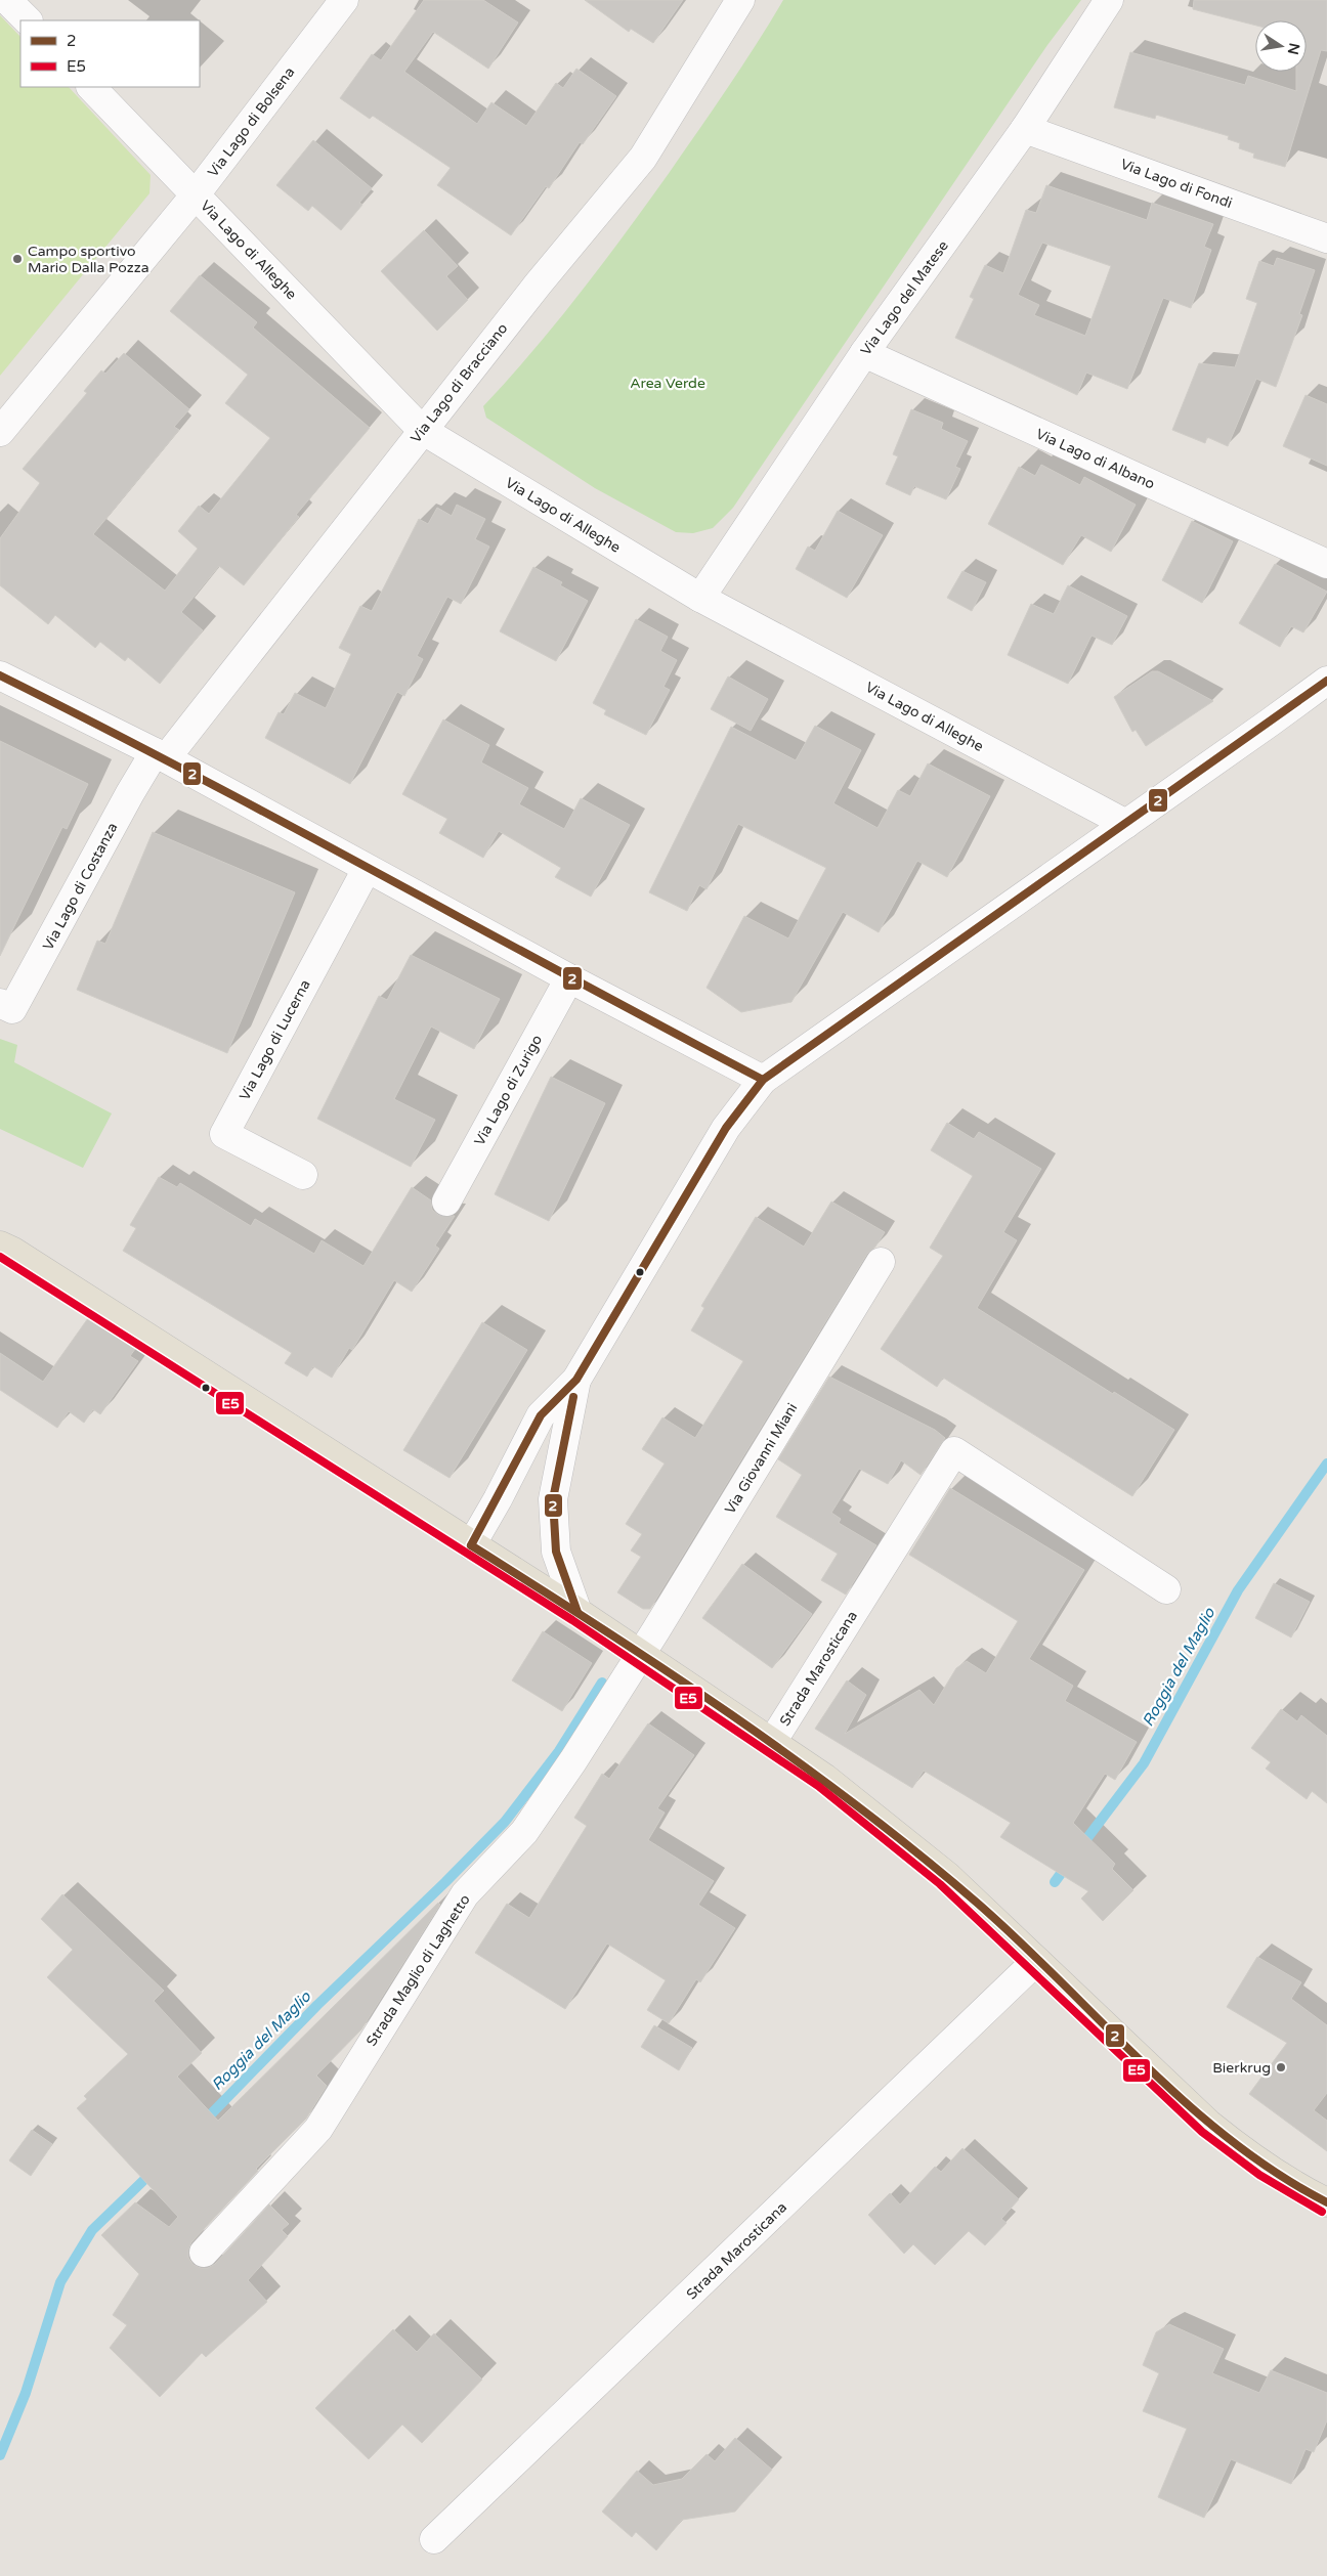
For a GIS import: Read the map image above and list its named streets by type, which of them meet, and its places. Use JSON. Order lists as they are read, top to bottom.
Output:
{
  "streets": {
    "main road": ["Strada Marosticana"],
    "street": [
      "Via Lago di Bolsena",
      "Via Lago di Fondi",
      "Via Lago di Alleghe",
      "Via Lago del Matese",
      "Via Lago di Bracciano",
      "Via Lago di Albano",
      "Via Lago di Costanza",
      "Via Lago di Lucerna",
      "Via Lago di Zurigo",
      "Via Giovanni Miani",
      "Strada Maglio di Laghetto"
    ]
  },
  "crossings": [
    ["Via Lago di Bolsena", "Via Lago di Alleghe"],
    ["Via Lago di Fondi", "Via Lago del Matese"],
    ["Via Lago di Alleghe", "Via Lago del Matese"],
    ["Via Lago di Alleghe", "Via Lago di Bracciano"],
    ["Via Lago del Matese", "Via Lago di Albano"],
    ["Via Lago di Bracciano", "Via Lago di Costanza"],
    ["Via Giovanni Miani", "Strada Marosticana"],
    ["Via Giovanni Miani", "Strada Maglio di Laghetto"],
    ["Strada Marosticana", "Strada Maglio di Laghetto"]
  ],
  "water": ["Roggia del Maglio"],
  "parks": ["Area Verde"],
  "places": ["Campo sportivo Mario Dalla Pozza", "Bierkrug"],
  "lines": ["transit line 2", "transit line E5"],
  "legend": ["2", "E5"],
  "north": "right"
}
